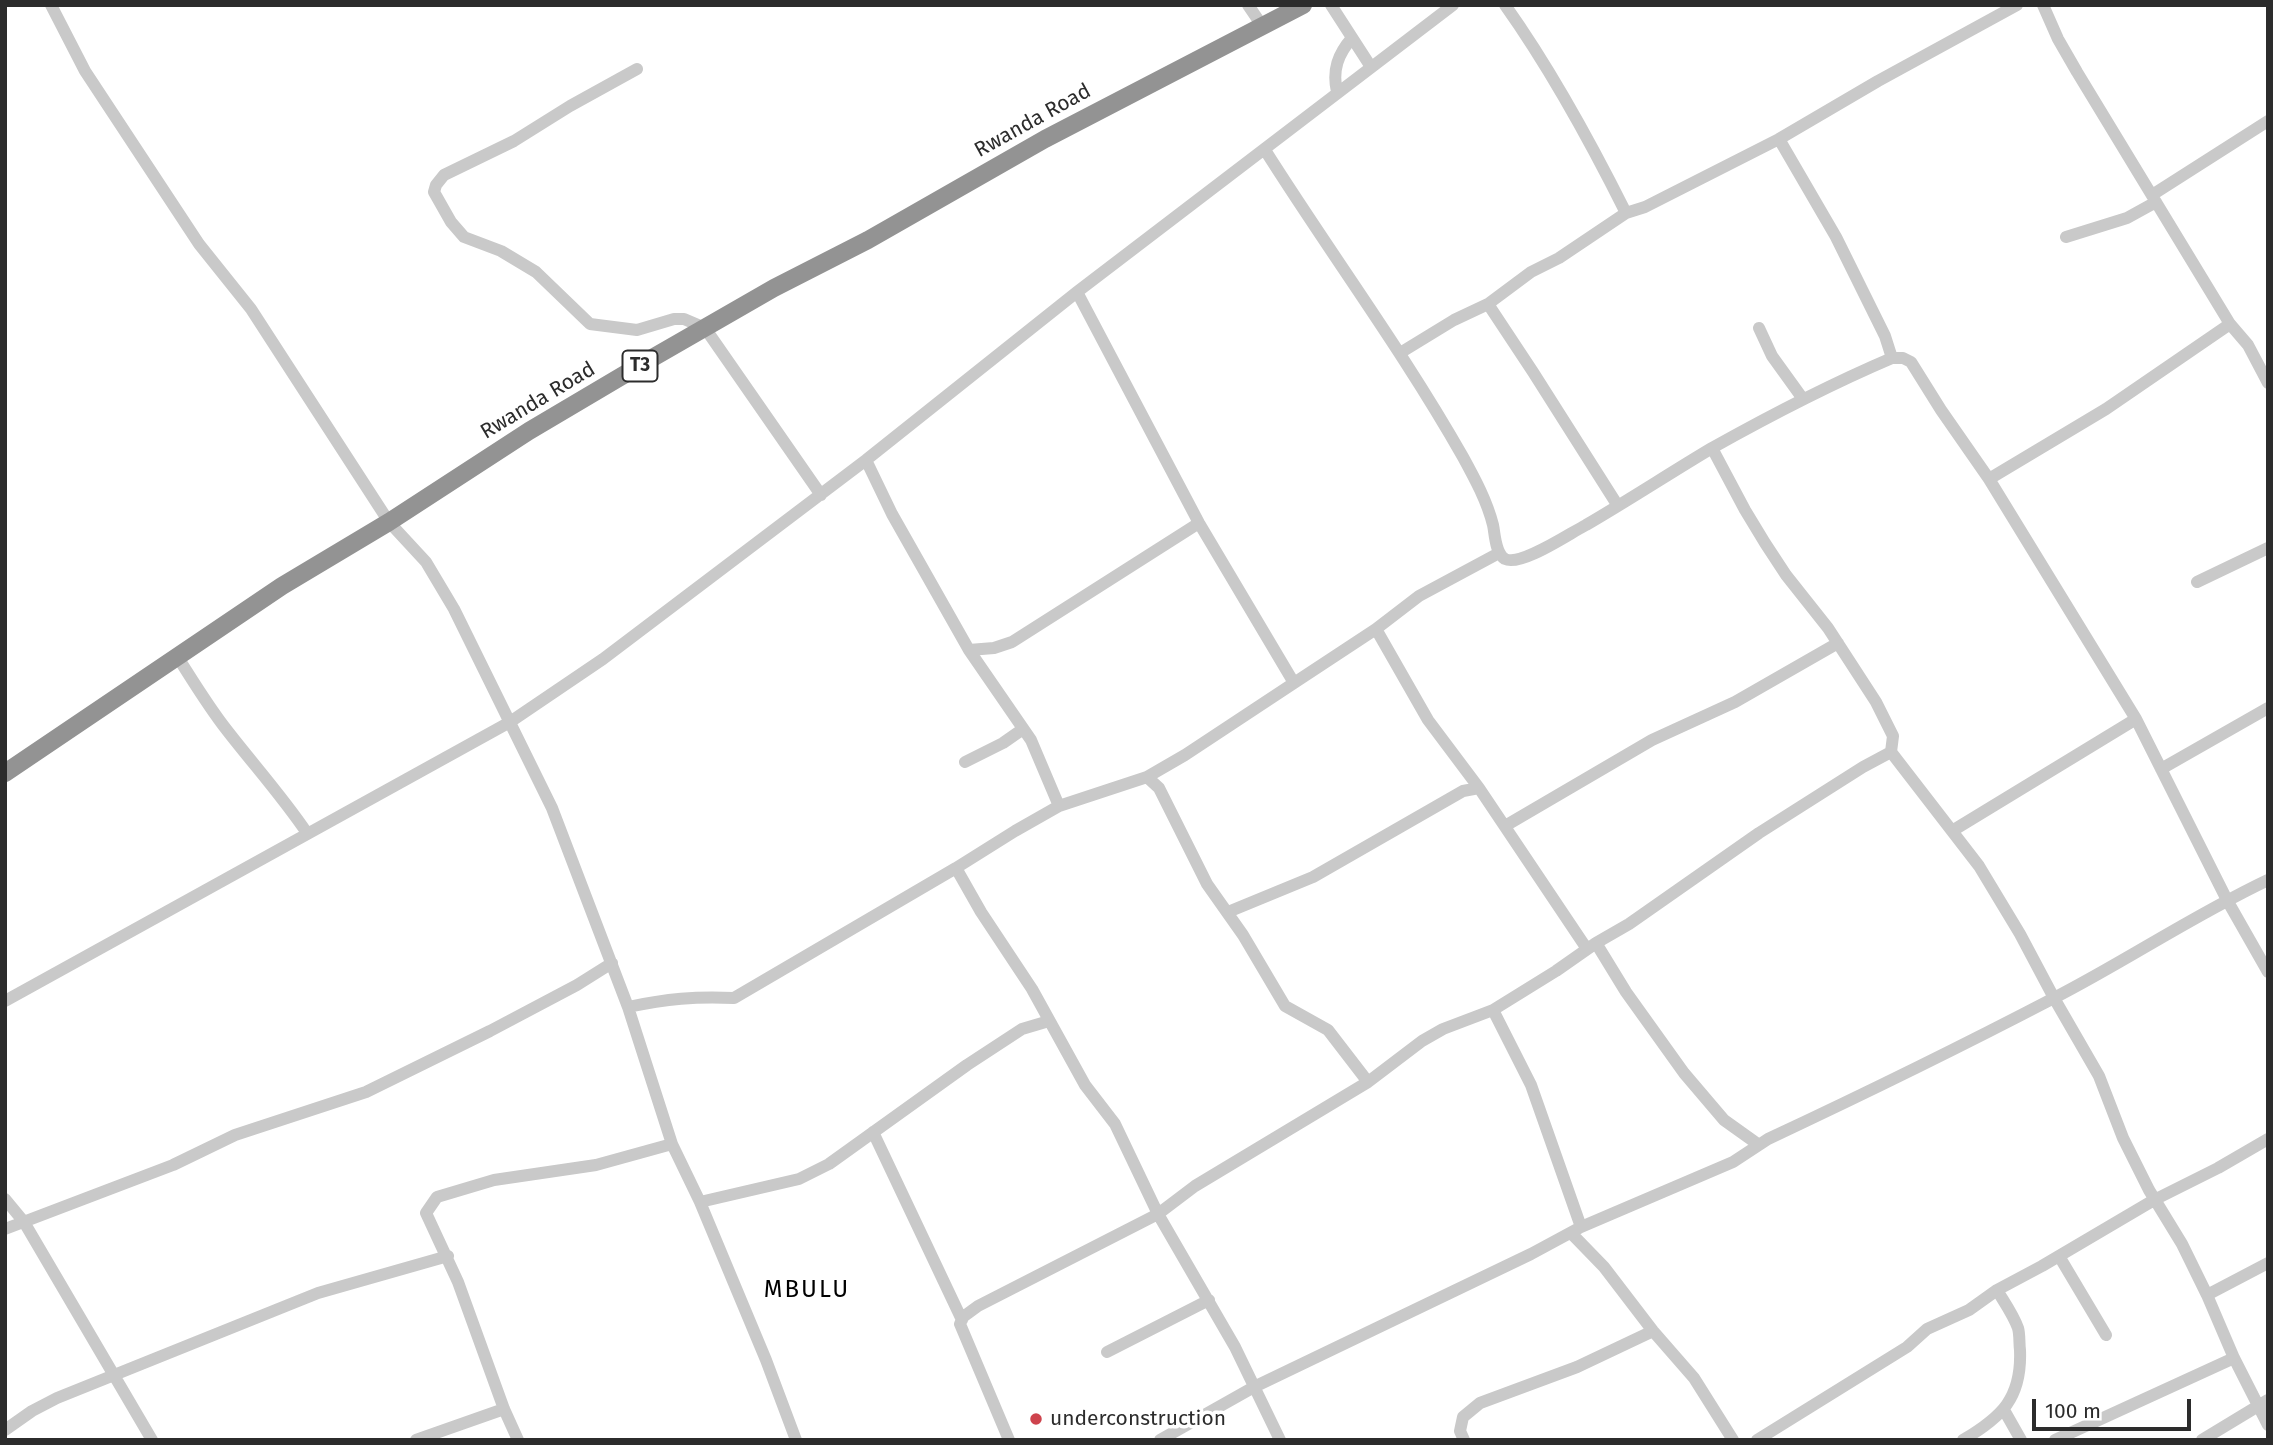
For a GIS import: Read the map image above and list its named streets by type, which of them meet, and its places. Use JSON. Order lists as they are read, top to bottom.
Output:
{
  "streets": {
    "highway": ["Rwanda Road", "T3"]
  },
  "districts": ["MBULU"],
  "places": ["underconstruction"],
  "scale_bar": "100 m"
}
